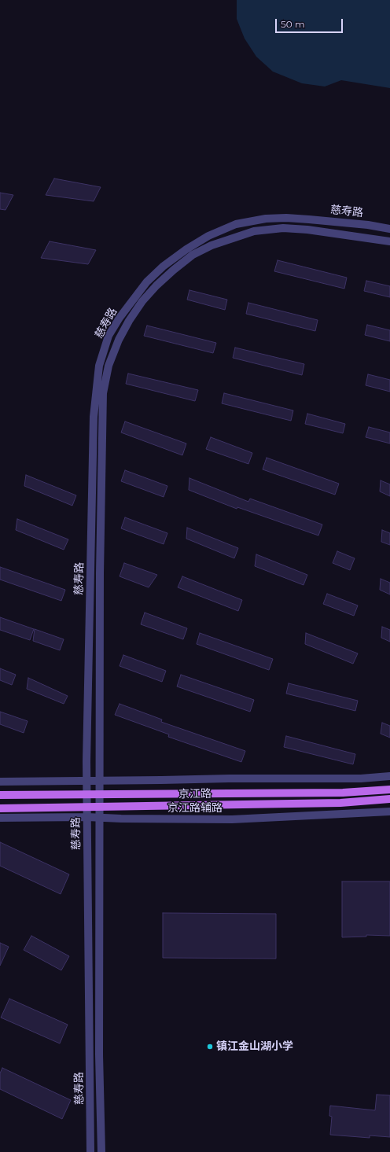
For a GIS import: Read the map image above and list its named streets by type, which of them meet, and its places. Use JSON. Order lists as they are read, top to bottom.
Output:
{
  "streets": {
    "main road": ["京江路"],
    "street": ["慈寿路", "京江路辅路"]
  },
  "crossings": [
    ["慈寿路", "京江路"],
    ["慈寿路", "京江路辅路"]
  ],
  "places": ["镇江金山湖小学"],
  "scale_bar": "50 m"
}
